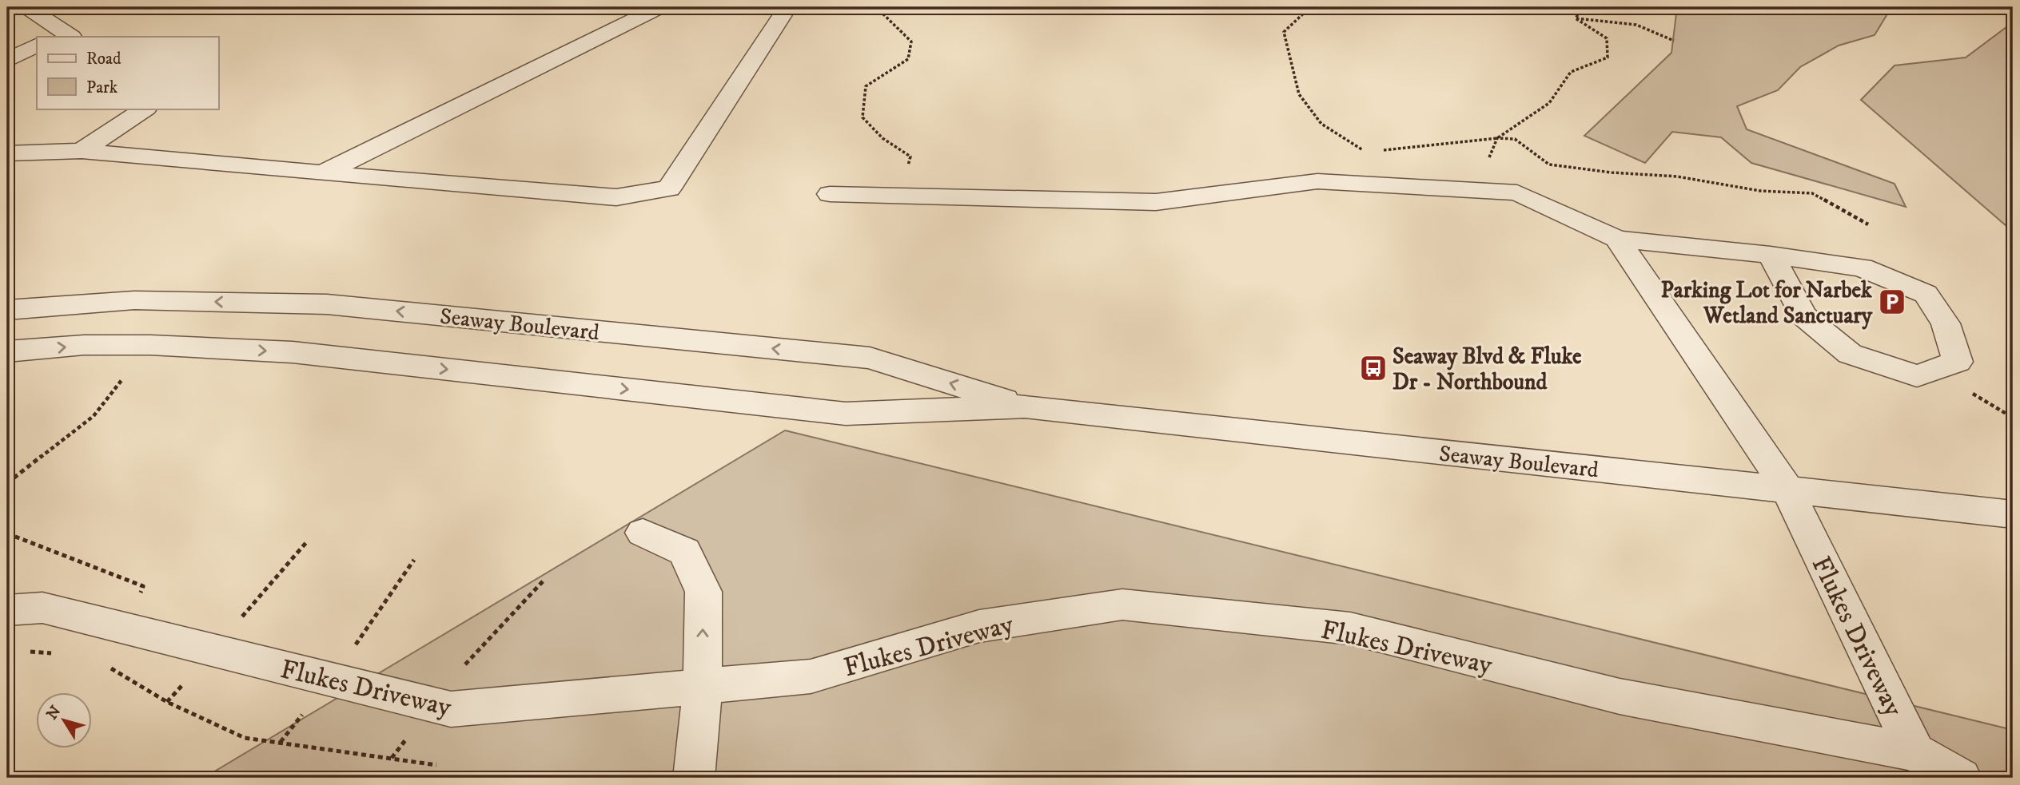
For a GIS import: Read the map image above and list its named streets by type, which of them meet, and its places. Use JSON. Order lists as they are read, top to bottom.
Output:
{
  "streets": {
    "street": ["Seaway Boulevard", "Flukes Driveway"]
  },
  "crossings": [
    ["Seaway Boulevard", "Flukes Driveway"]
  ],
  "places": {
    "parking": ["Parking Lot for Narbek Wetland Sanctuary"],
    "bus stop": ["Seaway Blvd & Fluke Dr - Northbound"]
  },
  "legend": ["Road", "Park"],
  "north": "top left"
}
